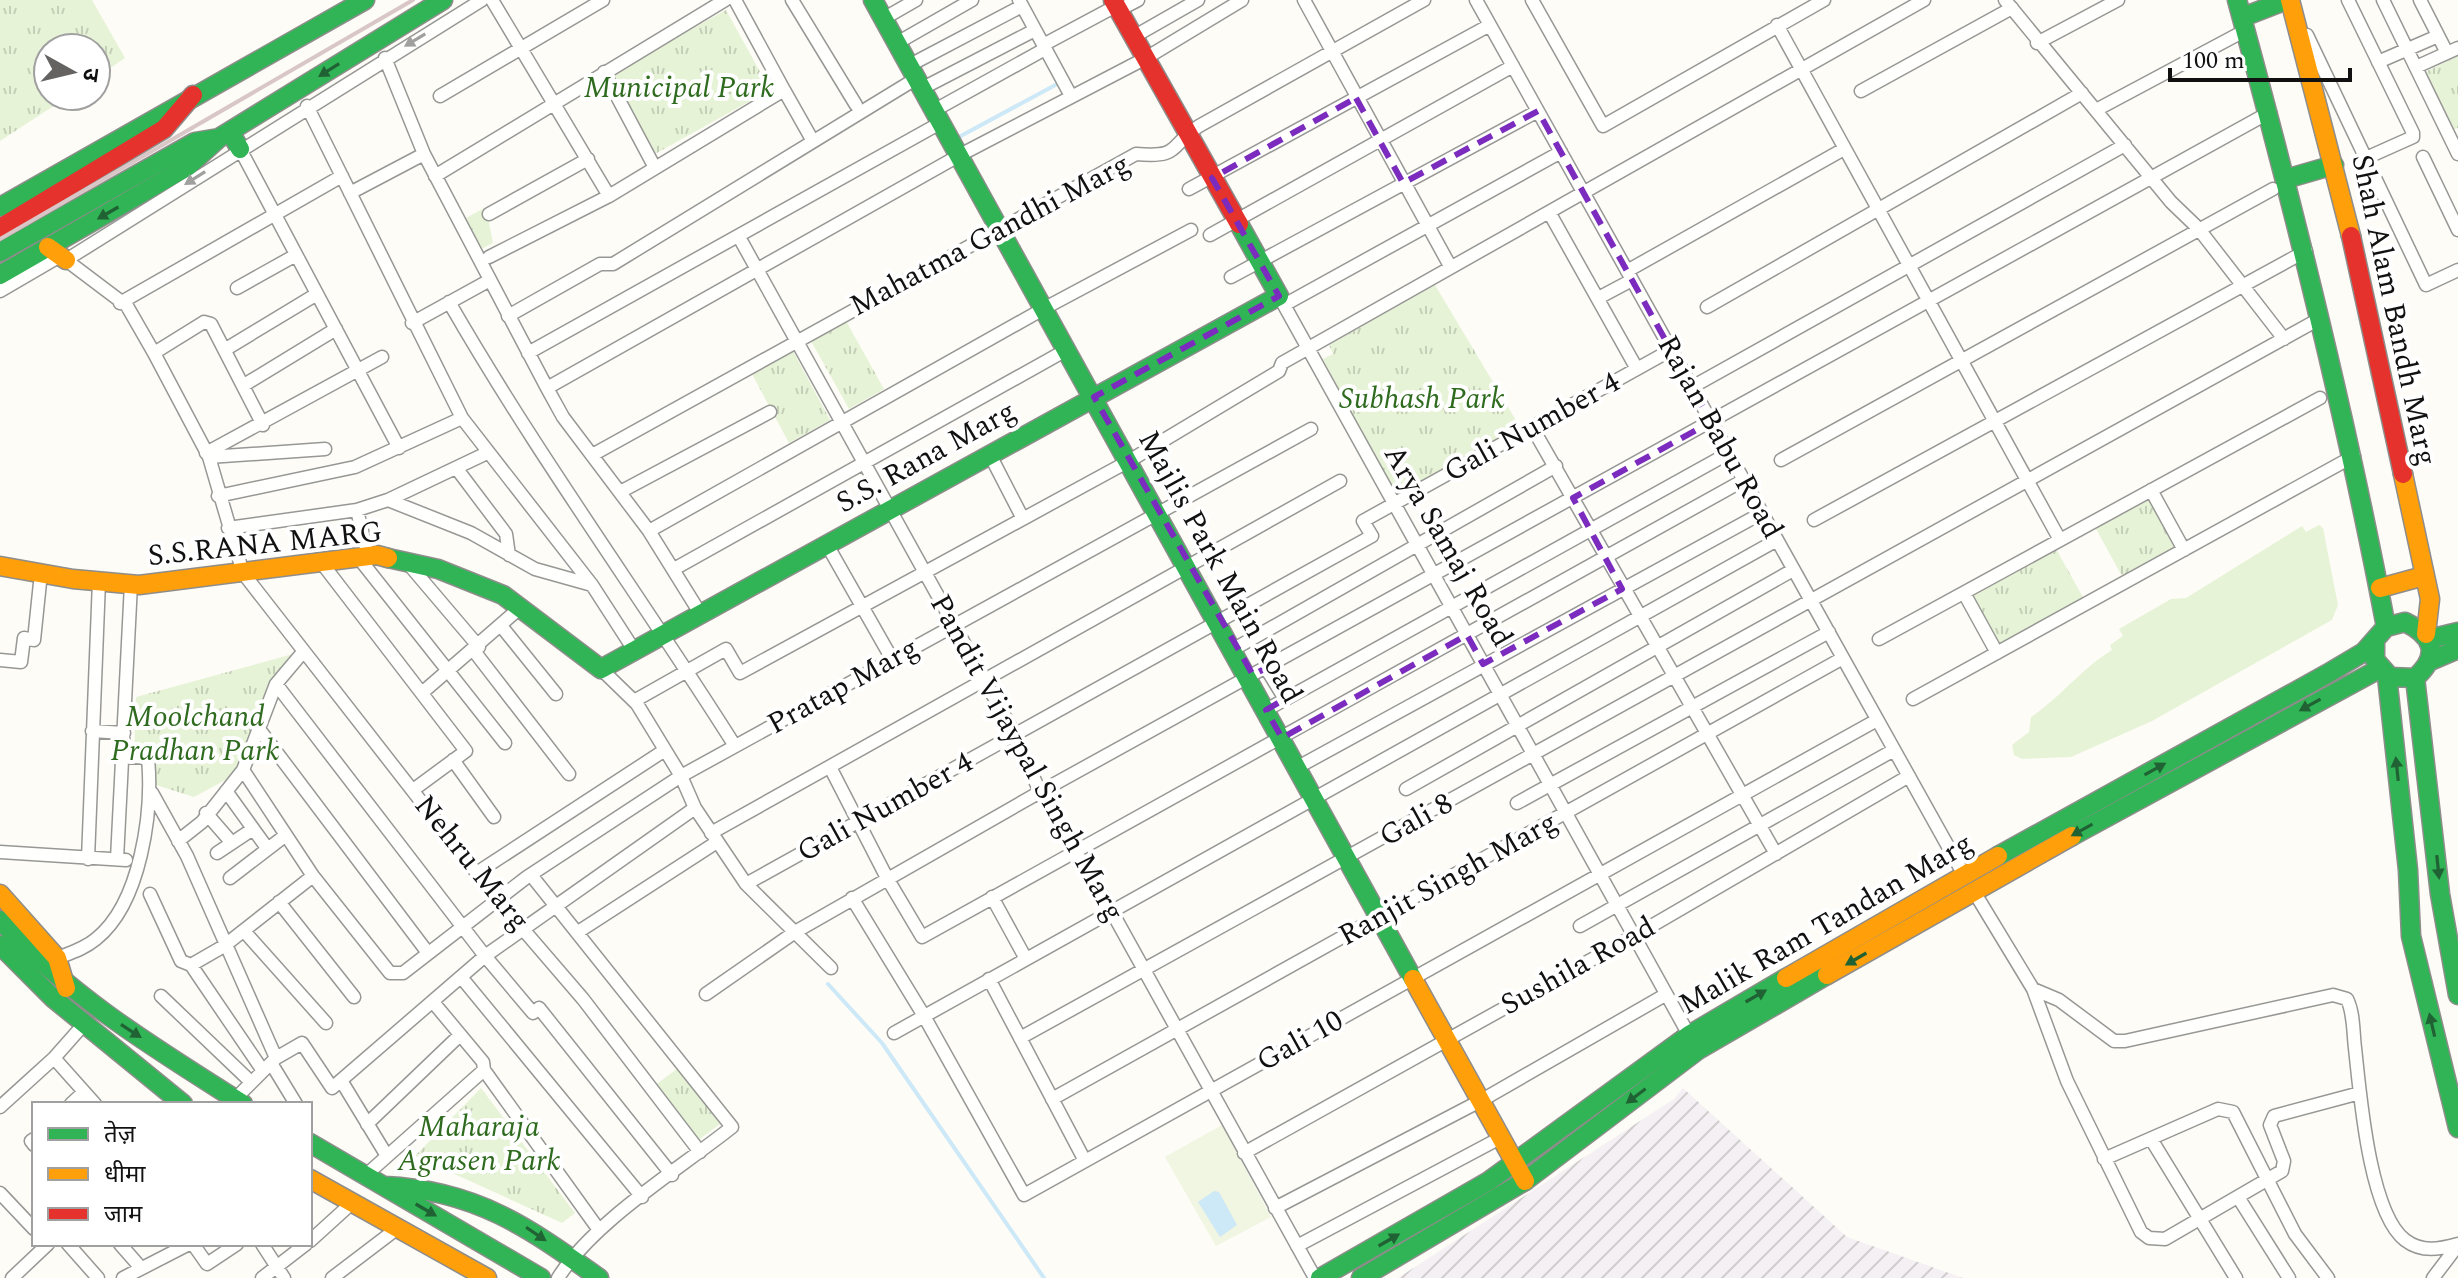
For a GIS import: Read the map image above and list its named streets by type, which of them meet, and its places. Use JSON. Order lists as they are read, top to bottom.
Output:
{
  "streets": {
    "street": [
      "Mahatma Gandhi Marg",
      "Shah Alam Bandh Marg",
      "Gali Number 4",
      "Rajan Babu Road",
      "S.S. Rana Marg",
      "S.S.RANA MARG",
      "Arya Samaj Road",
      "Majlis Park Main Road",
      "Pratap Marg",
      "Pandit Vijaypal Singh Marg",
      "Gali 8",
      "Nehru Marg",
      "Ranjit Singh Marg",
      "Malik Ram Tandan Marg",
      "Sushila Road",
      "Gali 10"
    ]
  },
  "crossings": [
    ["Mahatma Gandhi Marg", "Arya Samaj Road"],
    ["Mahatma Gandhi Marg", "Majlis Park Main Road"],
    ["Mahatma Gandhi Marg", "Pandit Vijaypal Singh Marg"],
    ["Shah Alam Bandh Marg", "Malik Ram Tandan Marg"],
    ["Gali Number 4", "Rajan Babu Road"],
    ["Gali Number 4", "Arya Samaj Road"],
    ["Gali Number 4", "Majlis Park Main Road"],
    ["Gali Number 4", "Pandit Vijaypal Singh Marg"],
    ["Rajan Babu Road", "Gali 8"],
    ["Rajan Babu Road", "Ranjit Singh Marg"],
    ["Rajan Babu Road", "Malik Ram Tandan Marg"],
    ["Rajan Babu Road", "Sushila Road"],
    ["Rajan Babu Road", "Gali 10"],
    ["S.S. Rana Marg", "S.S.RANA MARG"],
    ["S.S. Rana Marg", "Arya Samaj Road"],
    ["S.S. Rana Marg", "Majlis Park Main Road"],
    ["S.S. Rana Marg", "Pandit Vijaypal Singh Marg"],
    ["S.S.RANA MARG", "Nehru Marg"],
    ["Arya Samaj Road", "Gali 8"],
    ["Arya Samaj Road", "Ranjit Singh Marg"],
    ["Arya Samaj Road", "Malik Ram Tandan Marg"],
    ["Arya Samaj Road", "Sushila Road"],
    ["Arya Samaj Road", "Gali 10"],
    ["Majlis Park Main Road", "Pratap Marg"],
    ["Majlis Park Main Road", "Gali 8"],
    ["Majlis Park Main Road", "Ranjit Singh Marg"],
    ["Majlis Park Main Road", "Malik Ram Tandan Marg"],
    ["Majlis Park Main Road", "Sushila Road"],
    ["Majlis Park Main Road", "Gali 10"],
    ["Pratap Marg", "Pandit Vijaypal Singh Marg"],
    ["Pratap Marg", "Nehru Marg"],
    ["Pandit Vijaypal Singh Marg", "Gali 8"],
    ["Pandit Vijaypal Singh Marg", "Ranjit Singh Marg"],
    ["Pandit Vijaypal Singh Marg", "Malik Ram Tandan Marg"],
    ["Pandit Vijaypal Singh Marg", "Sushila Road"],
    ["Pandit Vijaypal Singh Marg", "Gali 10"]
  ],
  "parks": [
    "Municipal Park",
    "Subhash Park",
    "Moolchand Pradhan Park",
    "Maharaja Agrasen Park"
  ],
  "legend": ["तेज़", "धीमा", "जाम"],
  "scale_bar": "100 m",
  "north": "right"
}
